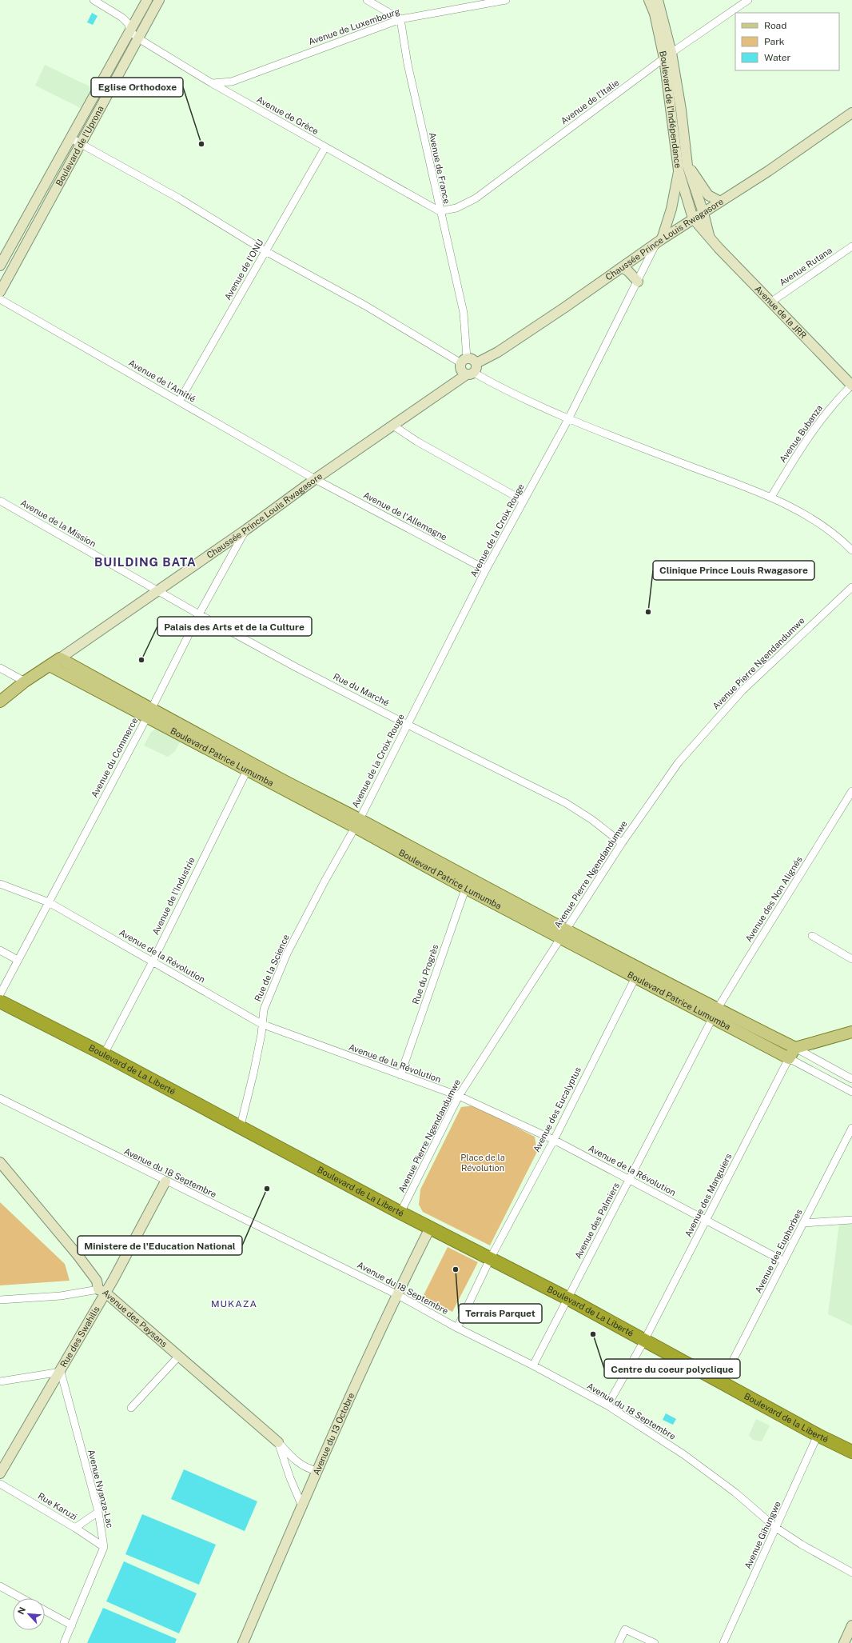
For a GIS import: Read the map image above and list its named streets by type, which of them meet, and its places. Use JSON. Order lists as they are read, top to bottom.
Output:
{
  "streets": {
    "highway": ["Boulevard de La Liberté", "Boulevard de la Liberté"],
    "main road": ["Chaussée Prince Louis Rwagasore", "Boulevard Patrice Lumumba"],
    "street": [
      "Avenue de Luxembourg",
      "Avenue de l'Italie",
      "Boulevard de l'Indépendance",
      "Avenue de Grèce",
      "Boulevard de l'Uprona",
      "Avenue de France",
      "Avenue Rutana",
      "Avenue de l'ONU",
      "Avenue de la JRR",
      "Avenue de l'Amitié",
      "Avenue Bubanza",
      "Avenue de l'Allemagne",
      "Avenue de la Mission",
      "Avenue de la Croix Rouge",
      "Avenue Pierre Ngendandumwe",
      "Rue du Marché",
      "Avenue du Commerce",
      "Avenue de l'Industrie",
      "Avenue des Non Alignés",
      "Avenue de la Révolution",
      "Rue de la Science",
      "Rue du Progrès",
      "Avenue des Eucalyptus",
      "Avenue du 18 Septembre",
      "Avenue des Manguiers",
      "Avenue des Palmiers",
      "Avenue des Euphorbes",
      "Avenue des Paysans",
      "Rue des Swahilis",
      "Avenue du 13 Octobre",
      "Avenue Nyanza-Lac",
      "Rue Karuzi",
      "Avenue Gihungwe"
    ]
  },
  "crossings": [
    ["Avenue de Luxembourg", "Avenue de Grèce"],
    ["Avenue de Luxembourg", "Avenue de France"],
    ["Avenue de l'Italie", "Boulevard de l'Indépendance"],
    ["Avenue de l'Italie", "Avenue de Grèce"],
    ["Avenue de l'Italie", "Avenue de France"],
    ["Boulevard de l'Indépendance", "Chaussée Prince Louis Rwagasore"],
    ["Boulevard de l'Indépendance", "Avenue de la JRR"],
    ["Avenue de Grèce", "Boulevard de l'Uprona"],
    ["Avenue de Grèce", "Avenue de France"],
    ["Avenue de Grèce", "Avenue de l'ONU"],
    ["Chaussée Prince Louis Rwagasore", "Avenue de la JRR"],
    ["Chaussée Prince Louis Rwagasore", "Avenue de l'Amitié"],
    ["Chaussée Prince Louis Rwagasore", "Avenue de l'Allemagne"],
    ["Chaussée Prince Louis Rwagasore", "Avenue de la Mission"],
    ["Chaussée Prince Louis Rwagasore", "Avenue de la Croix Rouge"],
    ["Chaussée Prince Louis Rwagasore", "Rue du Marché"],
    ["Chaussée Prince Louis Rwagasore", "Avenue du Commerce"],
    ["Chaussée Prince Louis Rwagasore", "Boulevard Patrice Lumumba"],
    ["Avenue Rutana", "Avenue de la JRR"],
    ["Avenue de l'ONU", "Avenue de l'Amitié"],
    ["Avenue de la JRR", "Avenue Bubanza"],
    ["Avenue de l'Amitié", "Avenue de l'Allemagne"],
    ["Avenue de l'Allemagne", "Avenue de la Croix Rouge"],
    ["Avenue de la Mission", "Rue du Marché"],
    ["Avenue de la Croix Rouge", "Rue du Marché"],
    ["Avenue de la Croix Rouge", "Boulevard Patrice Lumumba"],
    ["Avenue de la Croix Rouge", "Rue de la Science"],
    ["Avenue Pierre Ngendandumwe", "Rue du Marché"],
    ["Avenue Pierre Ngendandumwe", "Boulevard Patrice Lumumba"],
    ["Avenue Pierre Ngendandumwe", "Avenue de la Révolution"],
    ["Avenue Pierre Ngendandumwe", "Boulevard de La Liberté"],
    ["Rue du Marché", "Avenue du Commerce"],
    ["Avenue du Commerce", "Boulevard Patrice Lumumba"],
    ["Avenue du Commerce", "Avenue de la Révolution"],
    ["Boulevard Patrice Lumumba", "Avenue de l'Industrie"],
    ["Boulevard Patrice Lumumba", "Avenue des Non Alignés"],
    ["Boulevard Patrice Lumumba", "Rue de la Science"],
    ["Boulevard Patrice Lumumba", "Rue du Progrès"],
    ["Boulevard Patrice Lumumba", "Avenue des Eucalyptus"],
    ["Boulevard Patrice Lumumba", "Avenue des Manguiers"],
    ["Boulevard Patrice Lumumba", "Avenue des Palmiers"],
    ["Avenue de l'Industrie", "Avenue de la Révolution"],
    ["Avenue de l'Industrie", "Boulevard de La Liberté"],
    ["Avenue des Non Alignés", "Avenue des Palmiers"],
    ["Avenue de la Révolution", "Rue de la Science"],
    ["Avenue de la Révolution", "Rue du Progrès"],
    ["Avenue de la Révolution", "Avenue des Eucalyptus"],
    ["Avenue de la Révolution", "Avenue des Manguiers"],
    ["Avenue de la Révolution", "Avenue des Palmiers"],
    ["Avenue de la Révolution", "Avenue des Euphorbes"],
    ["Rue de la Science", "Boulevard de La Liberté"],
    ["Boulevard de La Liberté", "Avenue des Eucalyptus"],
    ["Boulevard de La Liberté", "Avenue des Manguiers"],
    ["Boulevard de La Liberté", "Avenue des Palmiers"],
    ["Boulevard de La Liberté", "Avenue des Euphorbes"],
    ["Boulevard de La Liberté", "Boulevard de la Liberté"],
    ["Boulevard de La Liberté", "Avenue du 13 Octobre"],
    ["Avenue des Eucalyptus", "Avenue du 18 Septembre"],
    ["Avenue du 18 Septembre", "Avenue des Manguiers"],
    ["Avenue du 18 Septembre", "Avenue des Palmiers"],
    ["Avenue du 18 Septembre", "Rue des Swahilis"],
    ["Avenue du 18 Septembre", "Avenue du 13 Octobre"],
    ["Avenue du 18 Septembre", "Avenue Gihungwe"],
    ["Avenue des Euphorbes", "Boulevard de la Liberté"],
    ["Avenue des Paysans", "Rue des Swahilis"],
    ["Avenue des Paysans", "Avenue du 13 Octobre"],
    ["Rue des Swahilis", "Avenue Nyanza-Lac"],
    ["Boulevard de la Liberté", "Avenue Gihungwe"],
    ["Avenue Nyanza-Lac", "Rue Karuzi"]
  ],
  "districts": ["BUILDING BATA", "MUKAZA"],
  "parks": ["Place de la Révolution"],
  "places": [
    "Eglise Orthodoxe",
    "Clinique Prince Louis Rwagasore",
    "Palais des Arts et de la Culture",
    "Ministere de l'Education National",
    "Terrais Parquet",
    "Centre du coeur polyclique"
  ],
  "legend": ["Road", "Park", "Water"],
  "north": "top left"
}
